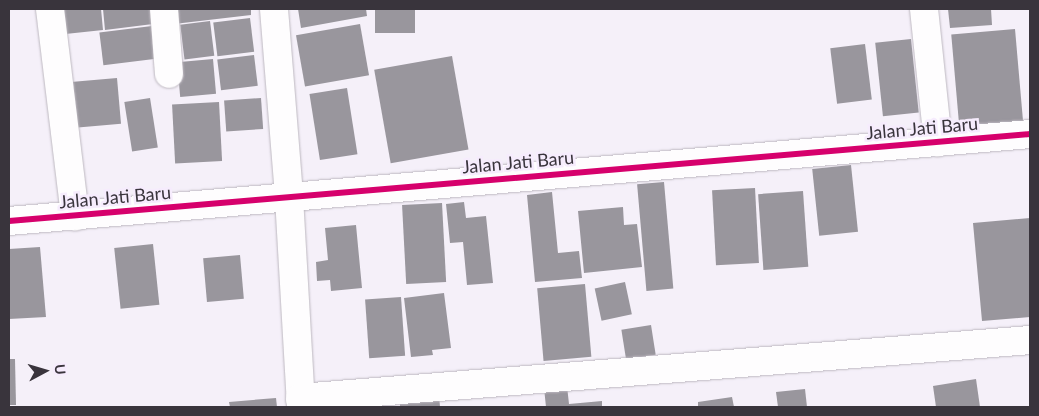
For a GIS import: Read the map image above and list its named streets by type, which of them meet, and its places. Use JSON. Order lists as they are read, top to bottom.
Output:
{
  "streets": {
    "street": ["Jalan Jati Baru"]
  },
  "north": "right"
}
